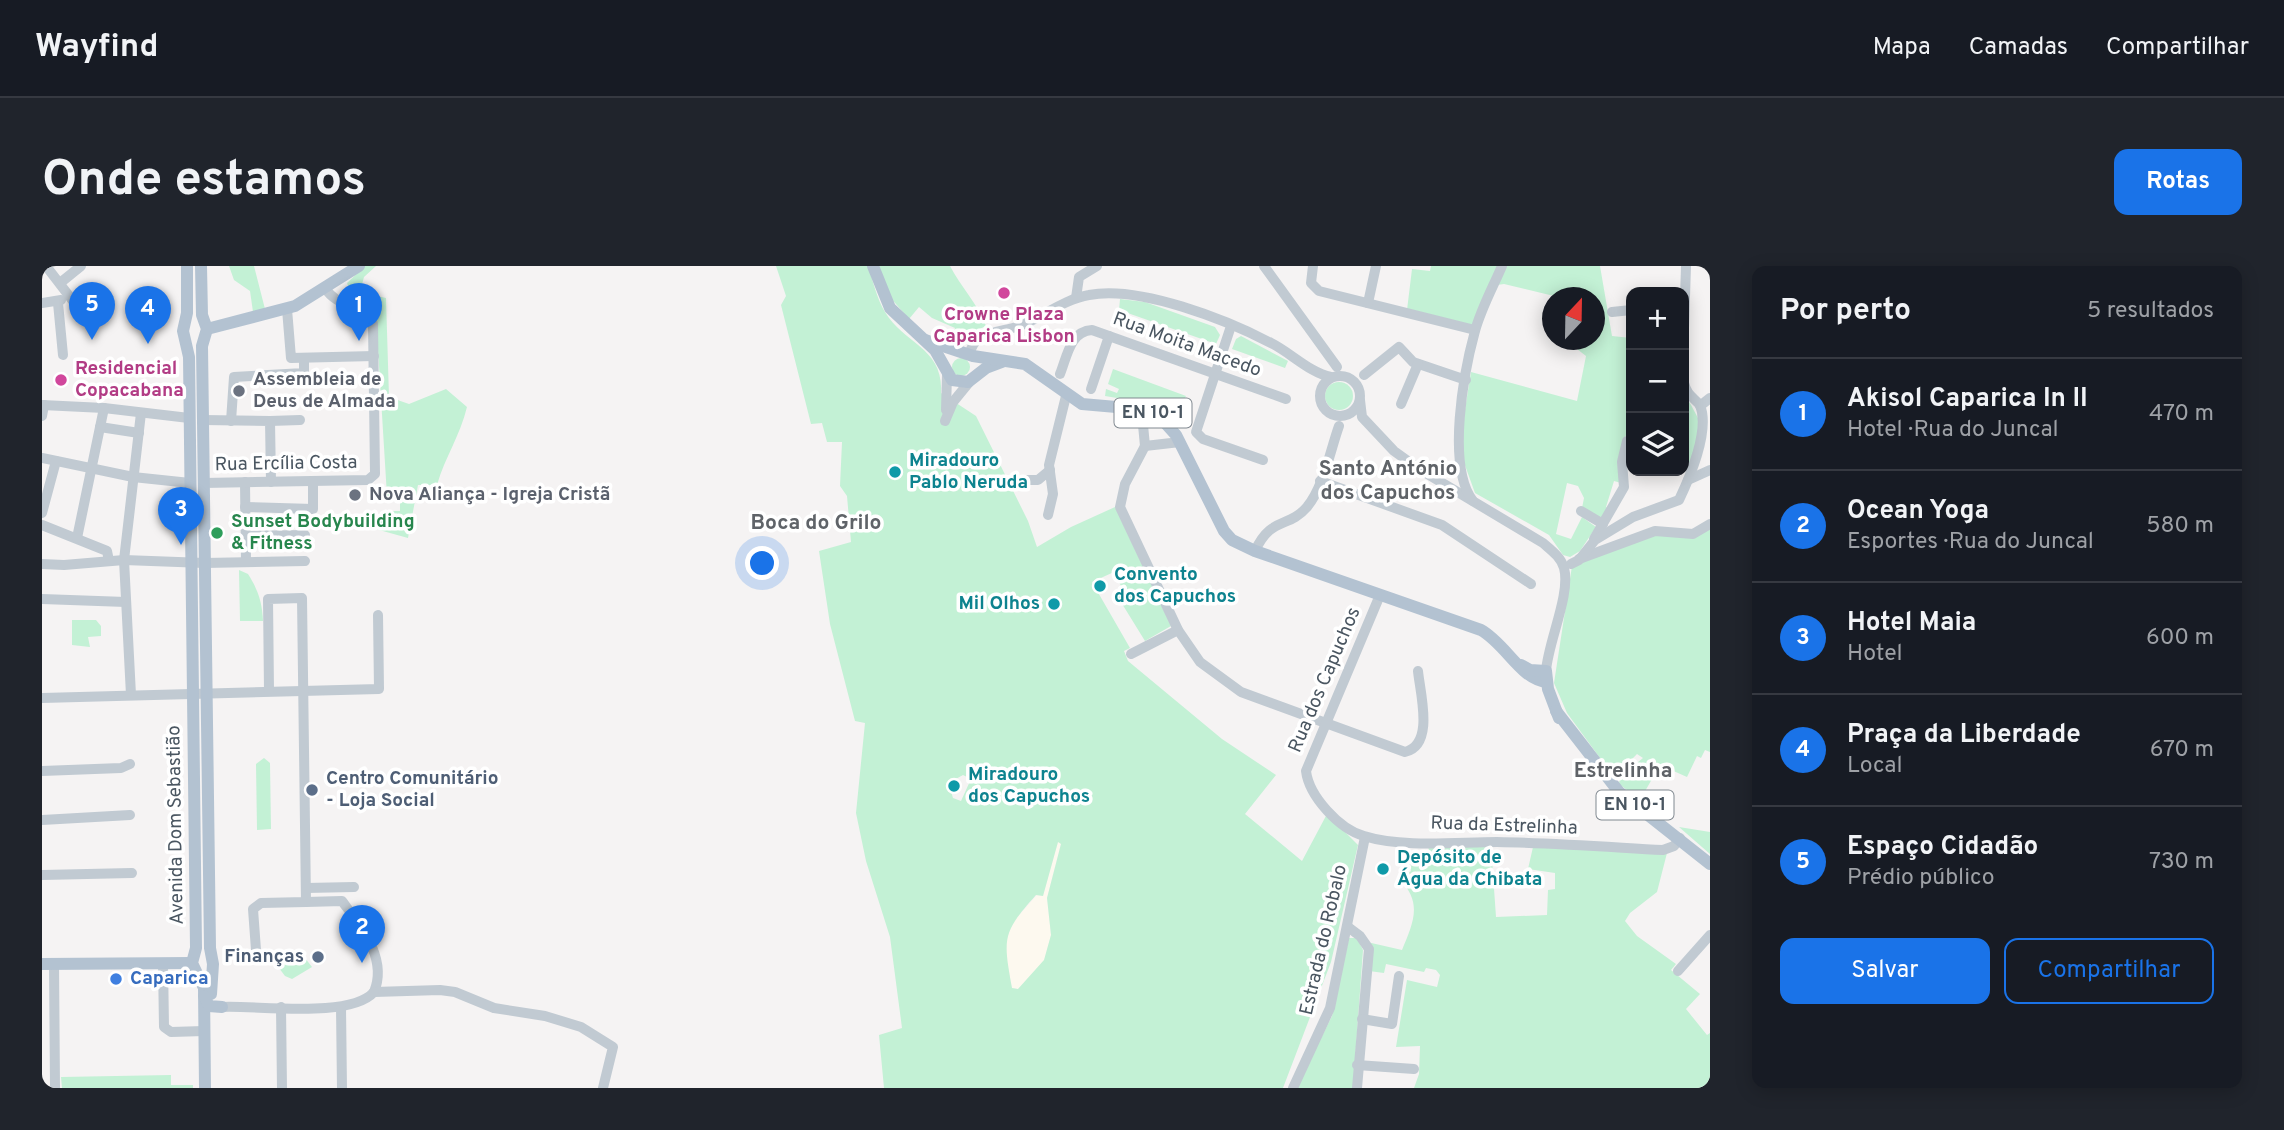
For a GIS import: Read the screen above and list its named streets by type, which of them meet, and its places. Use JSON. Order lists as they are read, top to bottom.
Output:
{
  "streets": {
    "main road": ["EN 10-1", "Avenida Dom Sebastião"],
    "street": [
      "Rua Moita Macedo",
      "Rua Ercília Costa",
      "Rua dos Capuchos",
      "Rua da Estrelinha",
      "Estrada do Robalo"
    ]
  },
  "crossings": [
    ["EN 10-1", "Rua dos Capuchos"],
    ["EN 10-1", "Rua da Estrelinha"],
    ["Rua dos Capuchos", "Rua da Estrelinha"],
    ["Rua dos Capuchos", "Estrada do Robalo"],
    ["Rua da Estrelinha", "Estrada do Robalo"]
  ],
  "districts": ["Santo António dos Capuchos", "Boca do Grilo", "Estrelinha"],
  "places": [
    "Crowne Plaza Caparica Lisbon",
    "Residencial Copacabana",
    "Assembleia de Deus de Almada",
    "Miradouro Pablo Neruda",
    "Nova Aliança - Igreja Cristã",
    "Sunset Bodybuilding & Fitness",
    "Convento dos Capuchos",
    "Mil Olhos",
    "Miradouro dos Capuchos",
    "Centro Comunitário - Loja Social",
    "Depósito de Água da Chibata",
    "Finanças",
    "Caparica"
  ],
  "north": "top",
  "page": {
    "header": "Wayfind",
    "nav": ["Mapa", "Camadas", "Compartilhar"],
    "buttons": [
      "Rotas",
      ["Salvar", "Compartilhar"]
    ],
    "title": "Onde estamos",
    "heading": ["Por perto", "5 resultados"],
    "pins": [
      "5",
      "1",
      "4",
      "3",
      "2"
    ],
    "map_buttons": ["+", "−"],
    "list": [
      {
        "mark": "1",
        "name": "Akisol Caparica In II",
        "note": "Hotel · Rua do Juncal",
        "value": "470 m"
      },
      {
        "mark": "2",
        "name": "Ocean Yoga",
        "note": "Esportes · Rua do Juncal",
        "value": "580 m"
      },
      {
        "mark": "3",
        "name": "Hotel Maia",
        "note": "Hotel",
        "value": "600 m"
      },
      {
        "mark": "4",
        "name": "Praça da Liberdade",
        "note": "Local",
        "value": "670 m"
      },
      {
        "mark": "5",
        "name": "Espaço Cidadão",
        "note": "Prédio público",
        "value": "730 m"
      }
    ]
  }
}
